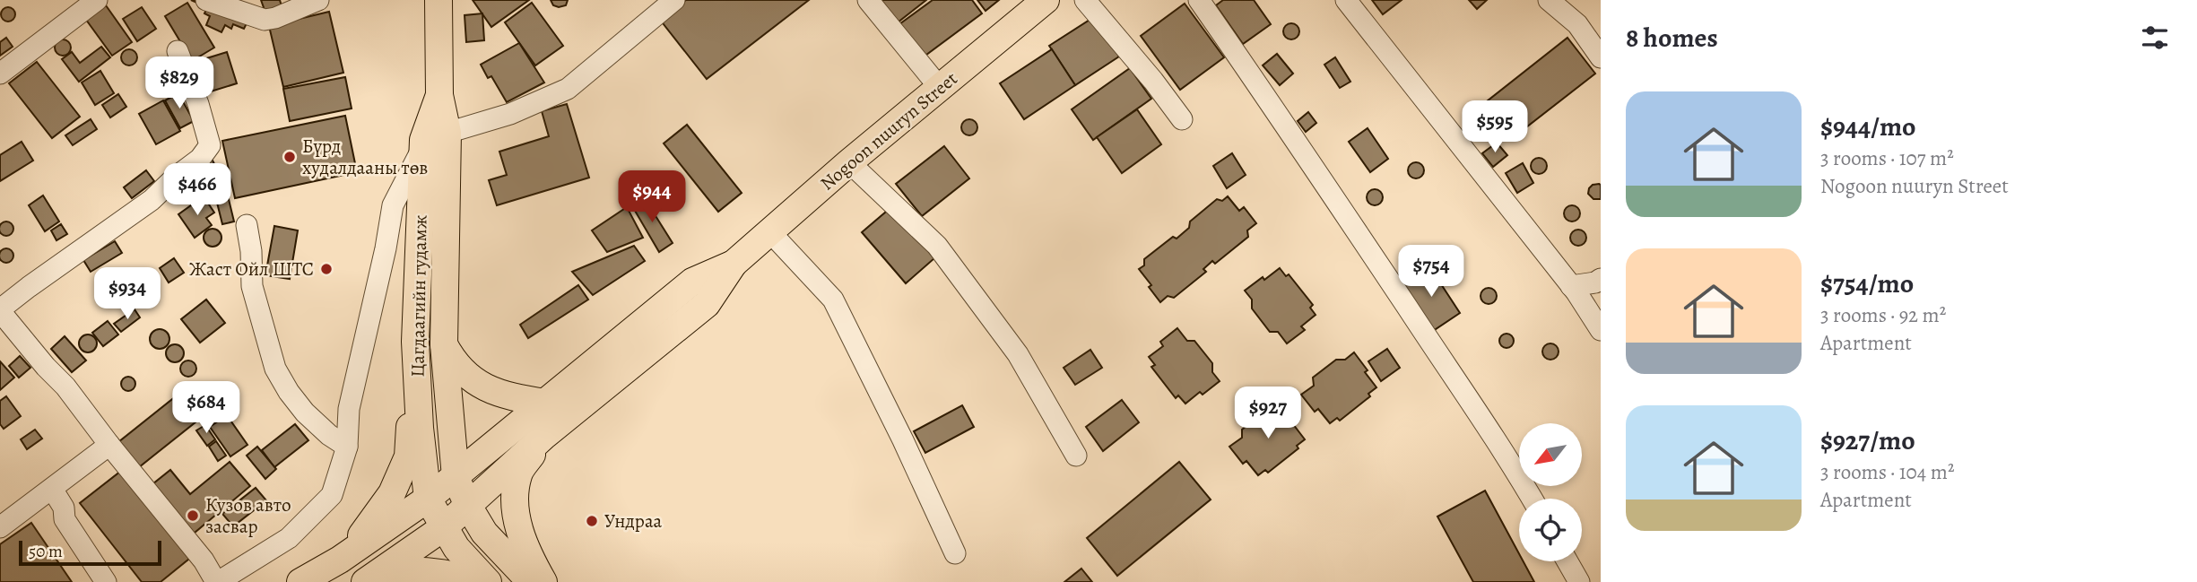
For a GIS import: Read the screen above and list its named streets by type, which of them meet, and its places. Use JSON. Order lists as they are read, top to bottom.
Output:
{
  "streets": {
    "main road": ["Nogoon nuuryn Street", "Цагдаагийн гудамж"]
  },
  "crossings": [
    ["Nogoon nuuryn Street", "Цагдаагийн гудамж"]
  ],
  "places": [
    "Бүрд худалдааны төв",
    "Жаст Ойл ШТС",
    "Кузов авто засвар",
    "Ундраа"
  ],
  "scale_bar": "50 m",
  "north": "bottom left",
  "page": {
    "heading": "8 homes",
    "price": [
      "$829",
      "$595",
      "$466",
      "$944",
      "$754",
      "$934",
      "$684",
      "$927"
    ],
    "list": [
      {
        "name": "$944/mo",
        "note": "3 rooms · 107 m² · Nogoon nuuryn Street"
      },
      {
        "name": "$754/mo",
        "note": "3 rooms · 92 m² · Apartment"
      },
      {
        "name": "$927/mo",
        "note": "3 rooms · 104 m² · Apartment"
      }
    ],
    "scale": "50 m"
  }
}
